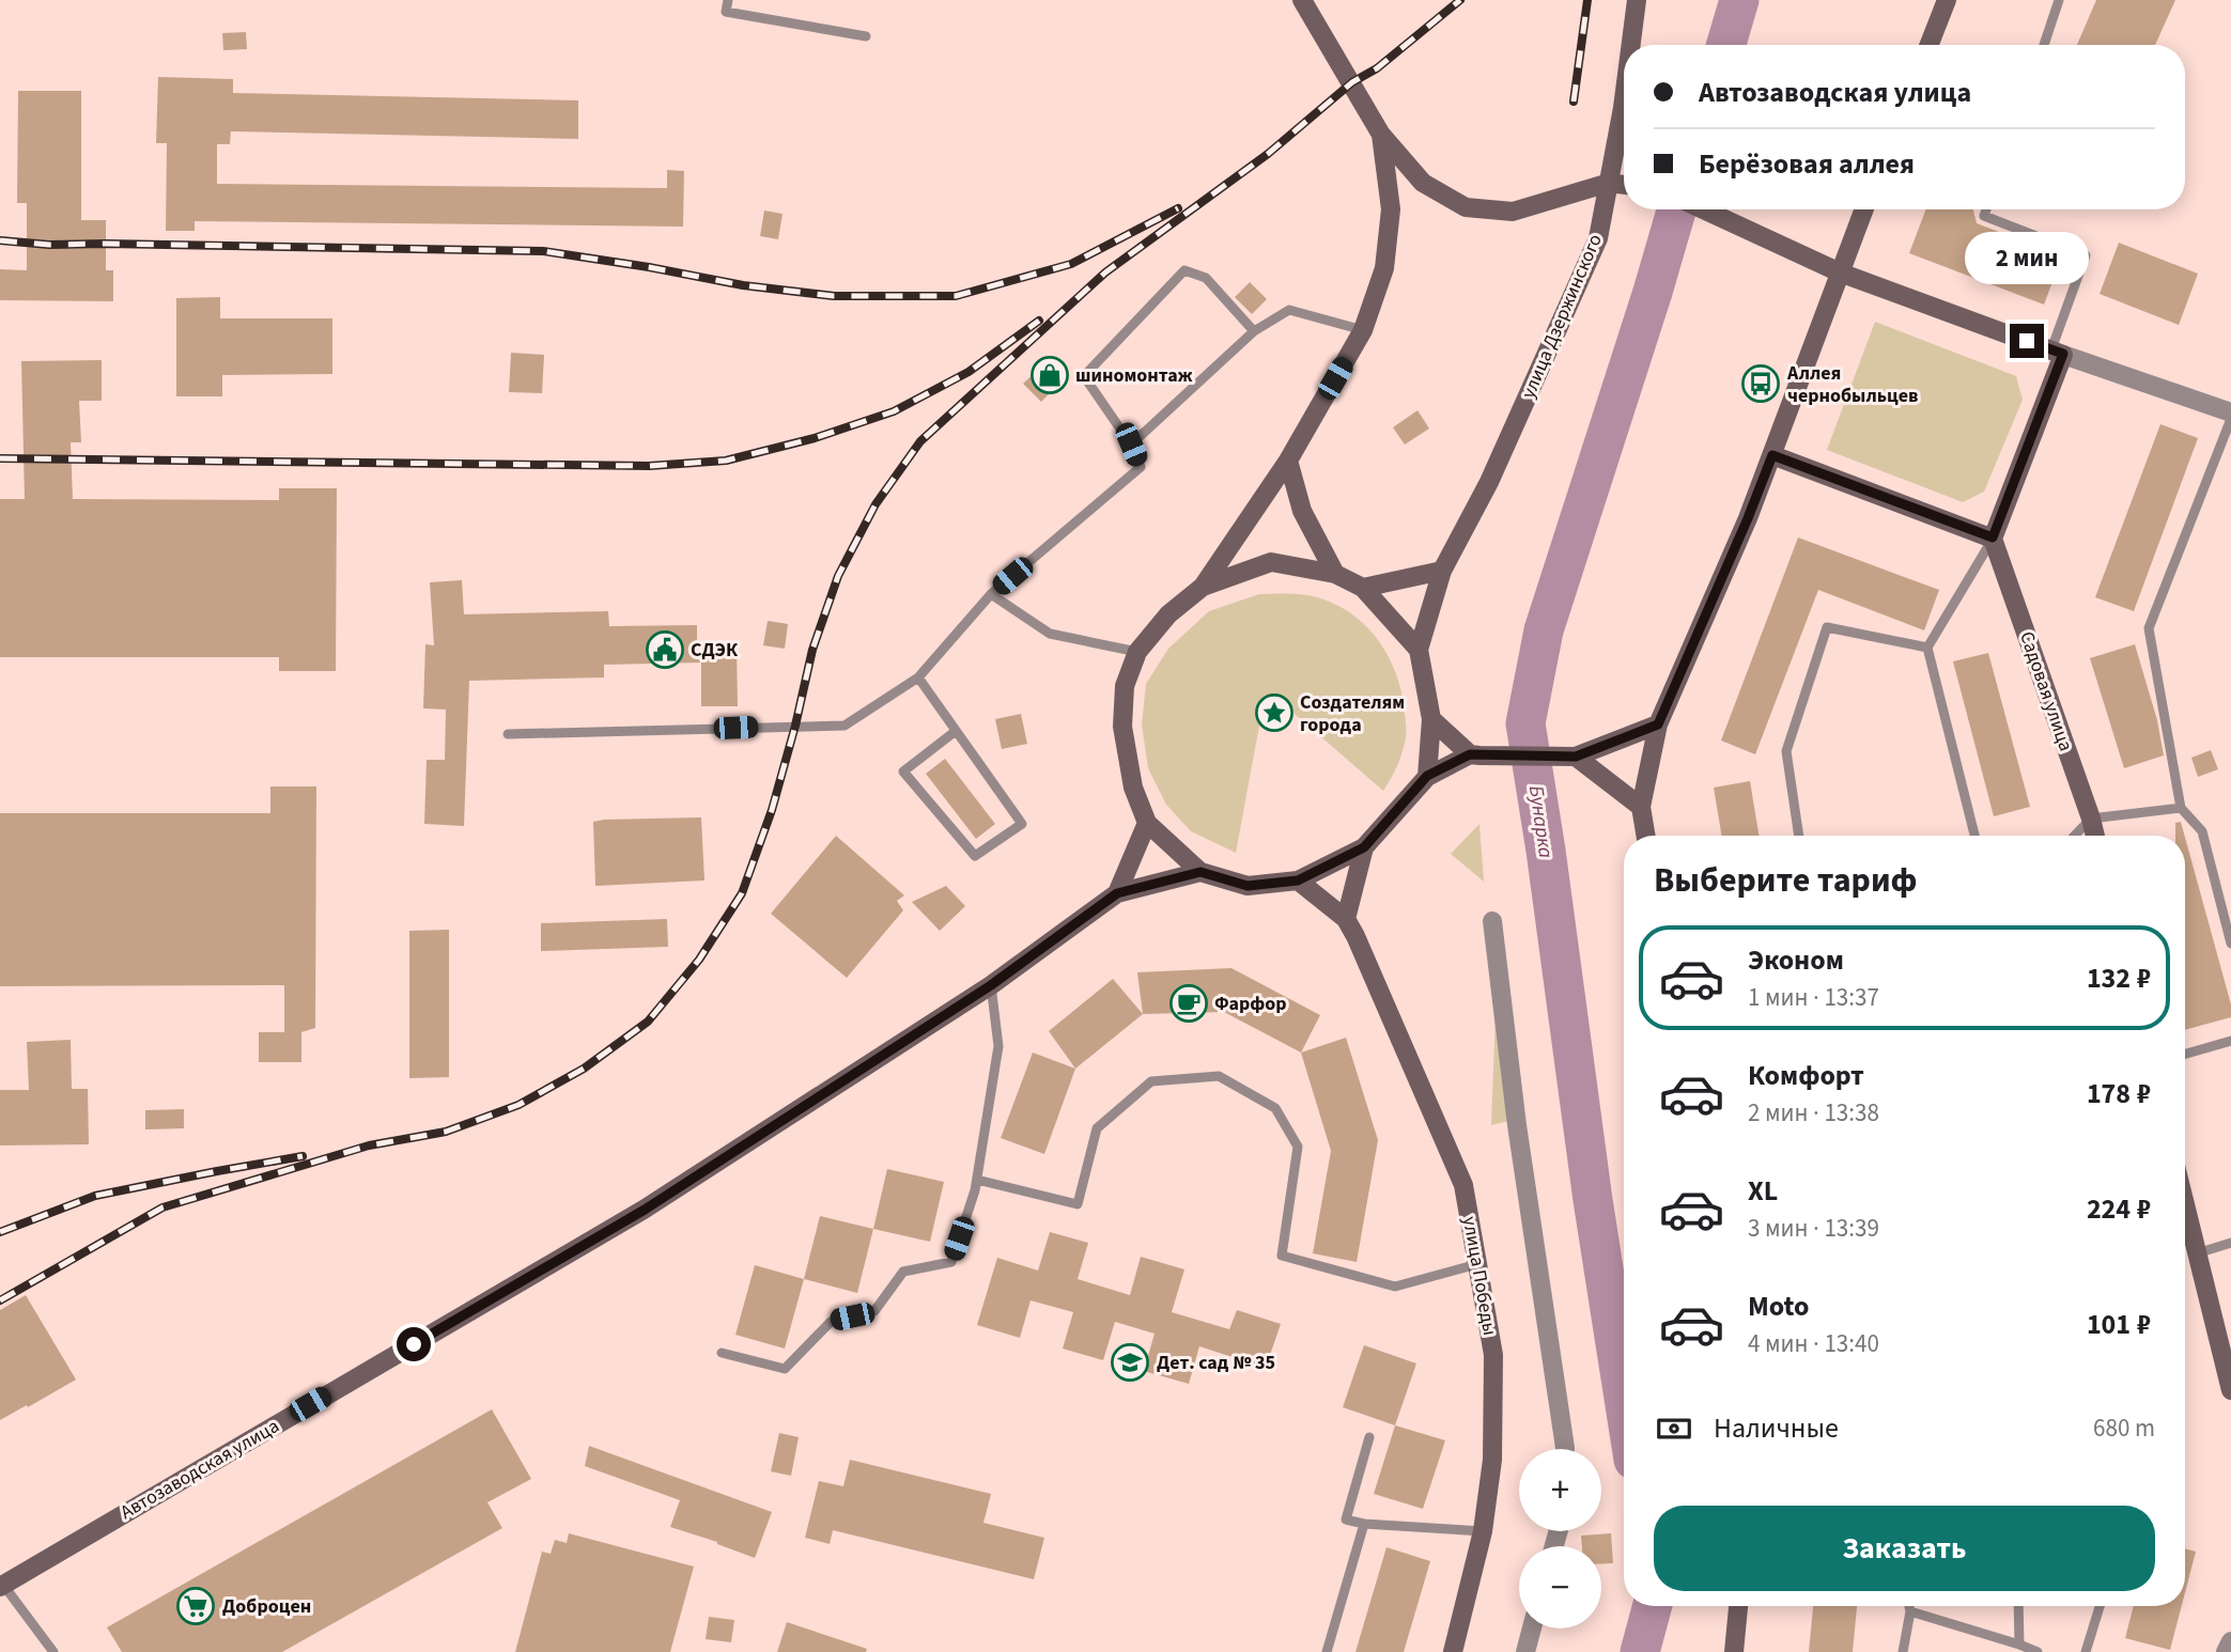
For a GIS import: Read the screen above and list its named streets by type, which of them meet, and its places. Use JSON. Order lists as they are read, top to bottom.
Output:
{
  "streets": {
    "street": [
      "улица Дзержинского",
      "Садовая улица",
      "улица Победы",
      "Автозаводская улица"
    ]
  },
  "water": ["Бунарка"],
  "places": {
    "shop": ["шиномонтаж"],
    "bus stop": ["Аллея чернобыльцев"],
    "public building": ["СДЭК"],
    "place": ["Создателям города"],
    "cafe": ["Фарфор"],
    "school or university": ["Дет. сад № 35"],
    "supermarket": ["Доброцен"]
  },
  "page": {
    "banner": ["Автозаводская улица", "Берёзовая аллея"],
    "bubble": "2 мин",
    "heading": "Выберите тариф",
    "list": [
      {
        "name": "Эконом",
        "note": "1 мин · 13:37",
        "value": "132 ₽"
      },
      {
        "name": "Комфорт",
        "note": "2 мин · 13:38",
        "value": "178 ₽"
      },
      {
        "name": "XL",
        "note": "3 мин · 13:39",
        "value": "224 ₽"
      },
      {
        "name": "Moto",
        "note": "4 мин · 13:40",
        "value": "101 ₽"
      }
    ],
    "pay": ["Наличные", "680 m"],
    "map_buttons": ["+", "−"],
    "buttons": "Заказать"
  }
}
